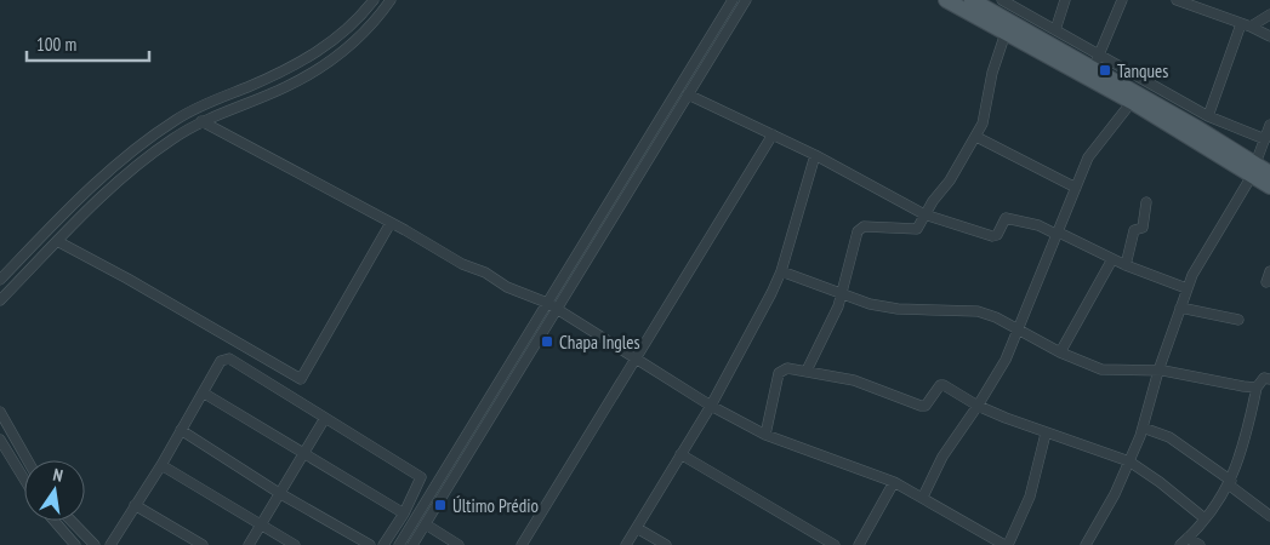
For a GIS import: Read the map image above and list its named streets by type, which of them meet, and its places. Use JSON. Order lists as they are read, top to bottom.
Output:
{
  "places": {
    "transit": ["Tanques", "Chapa Ingles", "Último Prédio"]
  },
  "scale_bar": "100 m",
  "north": "top"
}
